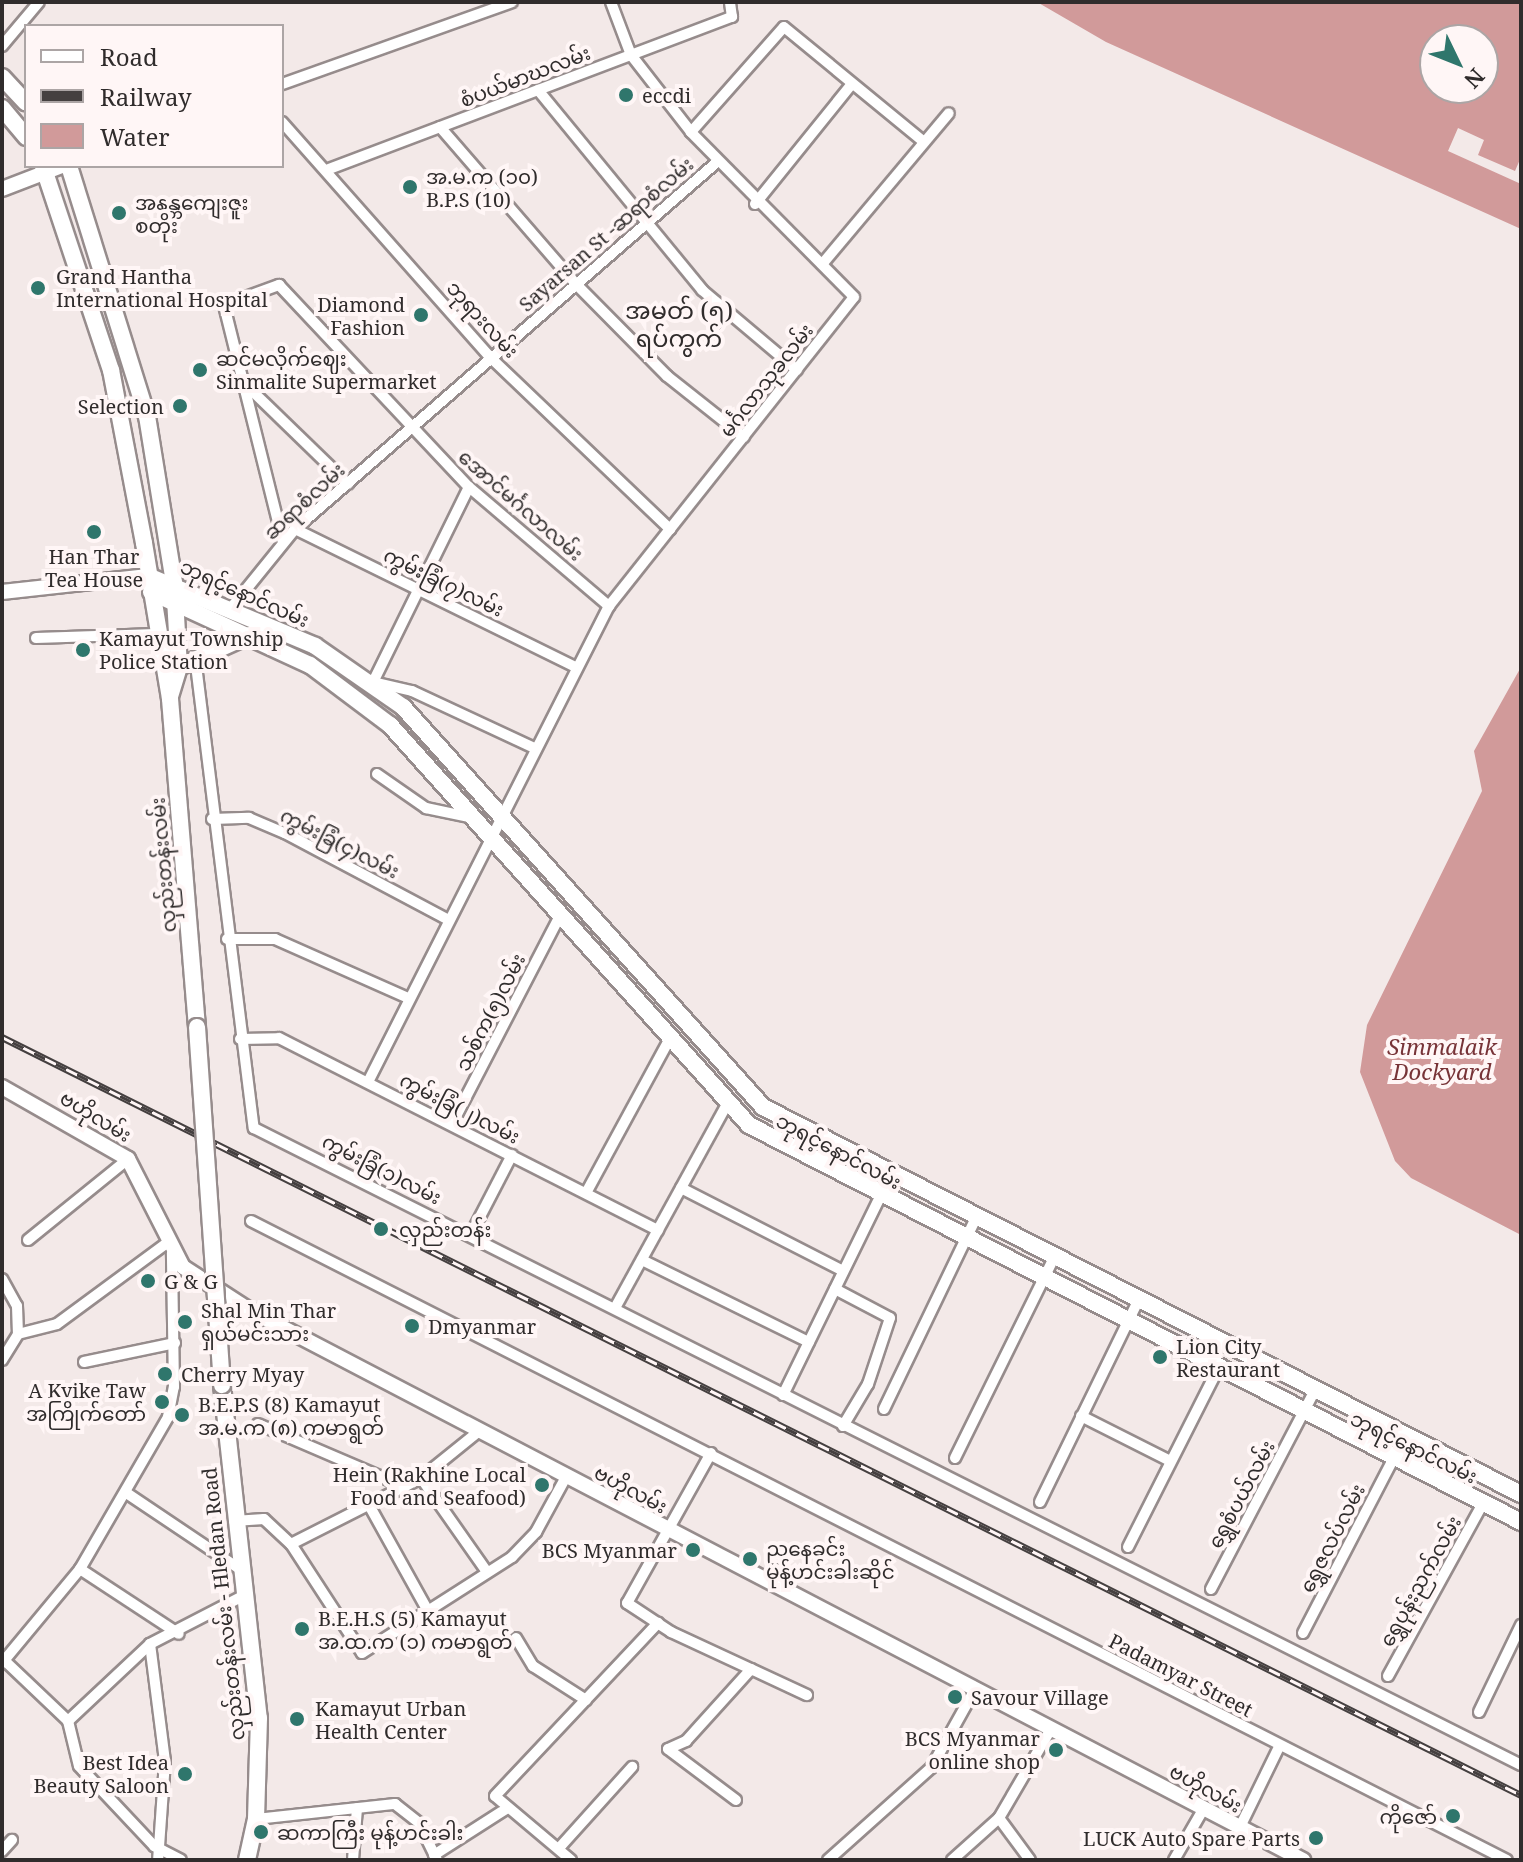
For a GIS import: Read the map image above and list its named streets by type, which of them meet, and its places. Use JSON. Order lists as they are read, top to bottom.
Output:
{
  "streets": {
    "main road": [
      "ဘုရင့်နောင်လမ်း",
      "လှည်းတန်းလမ်း",
      "ဗဟိုလမ်း",
      "လှည်းတန်းလမ်း - Hledan Road"
    ],
    "street": [
      "စံပယ်မာဃလမ်း",
      "Sayarsan St -ဆရာစံလမ်း",
      "ဘုရားလမ်း",
      "မင်္ဂလာသုခလမ်း",
      "ဆရာစံလမ်း",
      "အောင်မင်္ဂလာလမ်း",
      "ကွမ်းခြံ(၇)လမ်း",
      "ကွမ်းခြံ(၄)လမ်း",
      "သစ်က(၅)လမ်း",
      "ကွမ်းခြံ(၂)လမ်း",
      "ကွမ်းခြံ(၁)လမ်း",
      "ရွှေစံပယ်လမ်း",
      "ရွှေဇလပ်လမ်း",
      "ရွှေပုန်းညက်လမ်း",
      "Padamyar Street"
    ]
  },
  "crossings": [
    ["စံပယ်မာဃလမ်း", "ဘုရားလမ်း"],
    ["စံပယ်မာဃလမ်း", "မင်္ဂလာသုခလမ်း"],
    ["Sayarsan St -ဆရာစံလမ်း", "ဘုရားလမ်း"],
    ["Sayarsan St -ဆရာစံလမ်း", "မင်္ဂလာသုခလမ်း"],
    ["Sayarsan St -ဆရာစံလမ်း", "ဆရာစံလမ်း"],
    ["Sayarsan St -ဆရာစံလမ်း", "အောင်မင်္ဂလာလမ်း"],
    ["ဘုရားလမ်း", "မင်္ဂလာသုခလမ်း"],
    ["မင်္ဂလာသုခလမ်း", "အောင်မင်္ဂလာလမ်း"],
    ["မင်္ဂလာသုခလမ်း", "ကွမ်းခြံ(၇)လမ်း"],
    ["မင်္ဂလာသုခလမ်း", "ဘုရင့်နောင်လမ်း"],
    ["မင်္ဂလာသုခလမ်း", "ကွမ်းခြံ(၄)လမ်း"],
    ["မင်္ဂလာသုခလမ်း", "ကွမ်းခြံ(၂)လမ်း"],
    ["ဆရာစံလမ်း", "အောင်မင်္ဂလာလမ်း"],
    ["ဆရာစံလမ်း", "ကွမ်းခြံ(၇)လမ်း"],
    ["ဆရာစံလမ်း", "ဘုရင့်နောင်လမ်း"],
    ["ဘုရင့်နောင်လမ်း", "လှည်းတန်းလမ်း"],
    ["ဘုရင့်နောင်လမ်း", "သစ်က(၅)လမ်း"],
    ["ဘုရင့်နောင်လမ်း", "ရွှေစံပယ်လမ်း"],
    ["ဘုရင့်နောင်လမ်း", "ရွှေဇလပ်လမ်း"],
    ["ဘုရင့်နောင်လမ်း", "ရွှေပုန်းညက်လမ်း"],
    ["လှည်းတန်းလမ်း", "လှည်းတန်းလမ်း - Hledan Road"],
    ["သစ်က(၅)လမ်း", "ကွမ်းခြံ(၂)လမ်း"],
    ["ကွမ်းခြံ(၂)လမ်း", "ကွမ်းခြံ(၁)လမ်း"]
  ],
  "districts": ["အမှတ် (၅) ရပ်ကွက်"],
  "water": ["Simmalaik Dockyard"],
  "places": [
    "eccdi",
    "အ.မ.က (၁၀) B.P.S (10)",
    "အနန္တကျေးဇူး စတိုး",
    "Grand Hantha International Hospital",
    "Diamond Fashion",
    "ဆင်မလိုက်ဈေး Sinmalite Supermarket",
    "Selection",
    "Han Thar Tea House",
    "Kamayut Township Police Station",
    "လှည်းတန်း",
    "G & G",
    "Shal Min Thar ရှယ်မင်းသား",
    "Dmyanmar",
    "Lion City Restaurant",
    "Cherry Myay",
    "A Kyike Taw အကြိုက်တော်",
    "B.E.P.S (8) Kamayut အ.မ.က (၈) ကမာရွတ်",
    "Hein (Rakhine Local Food and Seafood)",
    "BCS Myanmar",
    "ညနေခင်း မုန့်ဟင်းခါးဆိုင်",
    "B.E.H.S (5) Kamayut အ.ထ.က (၁) ကမာရွတ်",
    "Savour Village",
    "Kamayut Urban Health Center",
    "BCS Myanmar online shop",
    "Best Idea Beauty Saloon",
    "ကိုဇော်",
    "ဆကာကြီး မုန့်ဟင်းခါး",
    "LUCK Auto Spare Parts"
  ],
  "legend": ["Road", "Railway", "Water"],
  "north": "bottom right"
}
